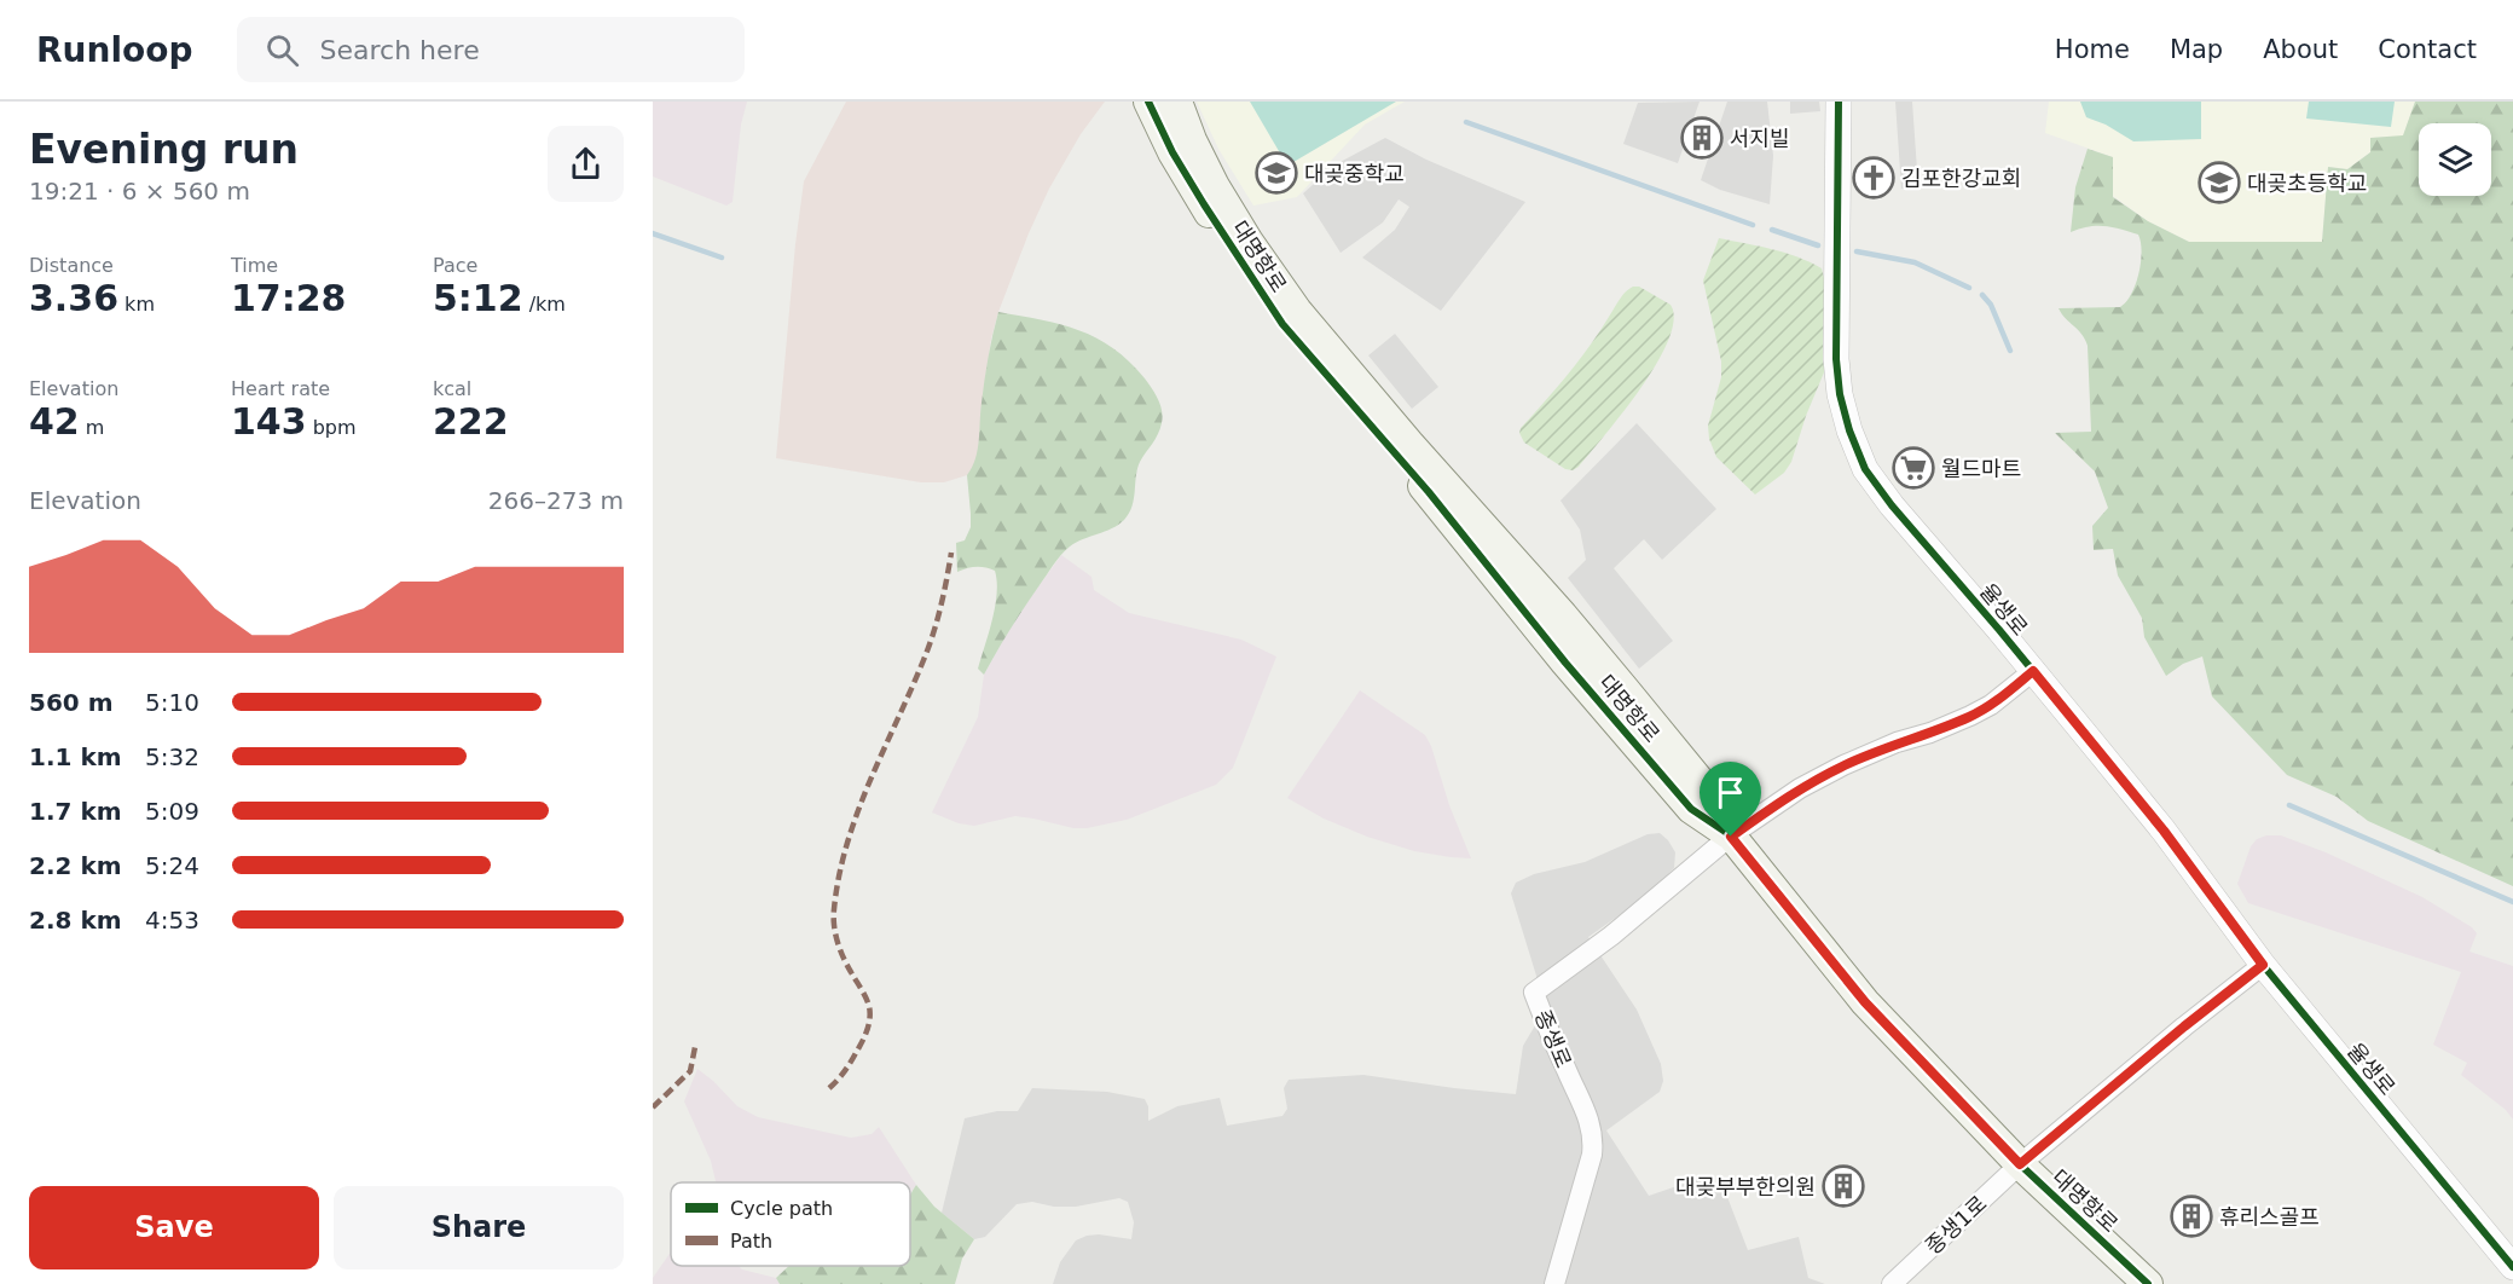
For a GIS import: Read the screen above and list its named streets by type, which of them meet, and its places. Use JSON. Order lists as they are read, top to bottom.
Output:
{
  "streets": {
    "main road": ["대명항로"],
    "street": ["율생로", "종생로", "종생1로"]
  },
  "crossings": [
    ["대명항로", "율생로"],
    ["대명항로", "종생로"],
    ["대명항로", "종생1로"]
  ],
  "places": {
    "building": ["서지빌", "대곶부부한의원", "휴리스골프"],
    "school or university": ["대곶중학교", "대곶초등학교"],
    "church": ["김포한강교회"],
    "supermarket": ["월드마트"]
  },
  "legend": ["Cycle path", "Path"],
  "page": {
    "header": "Runloop",
    "search": "Search here",
    "nav": [
      "Home",
      "Map",
      "About",
      "Contact"
    ],
    "heading": ["Evening run", "19:21 · 6 × 560 m"],
    "stats": [
      ["Distance", "3.36 km"],
      ["Time", "17:28"],
      ["Pace", "5:12 /km"],
      ["Elevation", "42 m"],
      ["Heart rate", "143 bpm"],
      ["kcal", "222"]
    ],
    "chart": ["Elevation", "266–273 m"],
    "list": [
      {
        "name": "560 m",
        "note": "5:10"
      },
      {
        "name": "1.1 km",
        "note": "5:32"
      },
      {
        "name": "1.7 km",
        "note": "5:09"
      },
      {
        "name": "2.2 km",
        "note": "5:24"
      },
      {
        "name": "2.8 km",
        "note": "4:53"
      }
    ],
    "buttons": ["Save", "Share"]
  }
}
